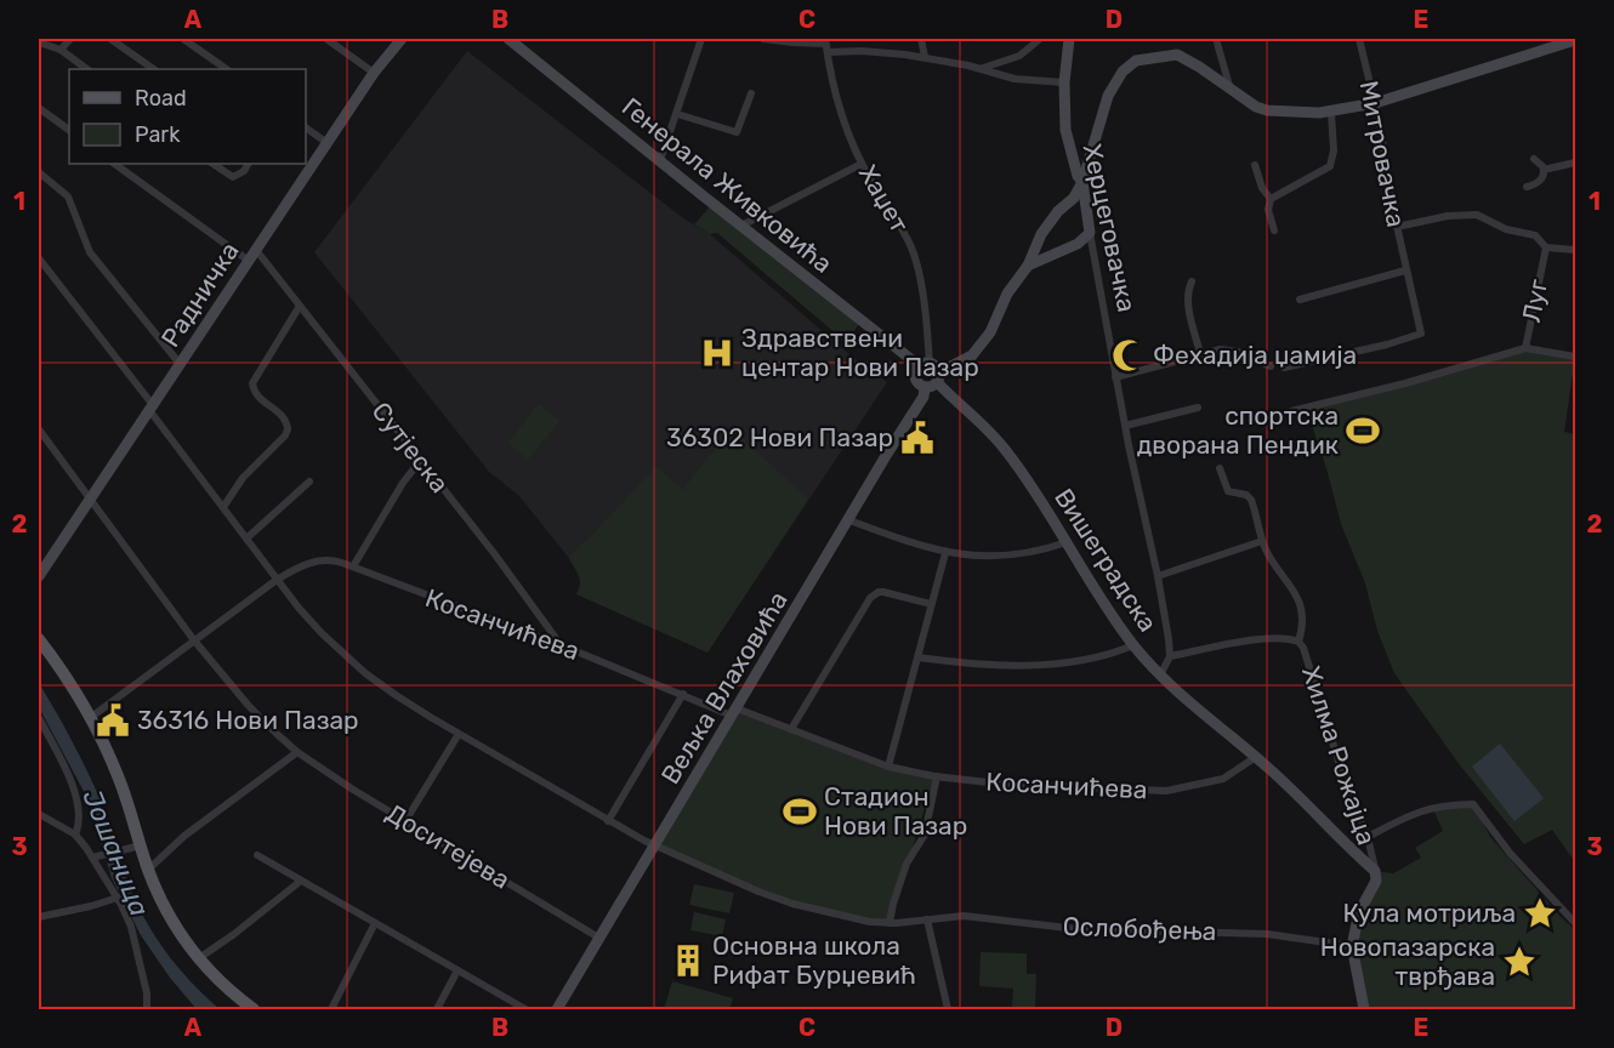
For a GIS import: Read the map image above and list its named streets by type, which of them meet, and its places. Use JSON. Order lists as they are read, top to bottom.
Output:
{
  "streets": {
    "street": [
      "Митровачка",
      "Генерала Живковића",
      "Хаџет",
      "Херцеговачка",
      "Радничка",
      "Луг",
      "Сутјеска",
      "Вишеградска",
      "Косанчићева",
      "Вељка Влаховића",
      "Хилма Рожајца",
      "Доситејева",
      "Ослобођења"
    ]
  },
  "crossings": [
    ["Генерала Живковића", "Хаџет"],
    ["Генерала Живковића", "Вишеградска"],
    ["Херцеговачка", "Хилма Рожајца"],
    ["Радничка", "Сутјеска"],
    ["Радничка", "Доситејева"],
    ["Радничка", "Ослобођења"],
    ["Сутјеска", "Косанчићева"],
    ["Вишеградска", "Косанчићева"],
    ["Вишеградска", "Хилма Рожајца"],
    ["Косанчићева", "Вељка Влаховића"],
    ["Косанчићева", "Доситејева"],
    ["Косанчићева", "Ослобођења"],
    ["Вељка Влаховића", "Доситејева"],
    ["Вељка Влаховића", "Ослобођења"]
  ],
  "water": ["Јошаница"],
  "places": {
    "hospital": ["Здравствени центар Нови Пазар"],
    "mosque": ["Фехадија џамија"],
    "sports": ["спортска дворана Пендик", "Стадион Нови Пазар"],
    "public building": ["36302 Нови Пазар", "36316 Нови Пазар"],
    "place": ["Кула мотриља", "Новопазарска тврђава"],
    "building": ["Основна школа Рифат Бурџевић"]
  },
  "legend": ["Road", "Park"],
  "grid": {
    "columns": [
      "A",
      "B",
      "C",
      "D",
      "E"
    ],
    "rows": ["1", "2", "3"]
  }
}
